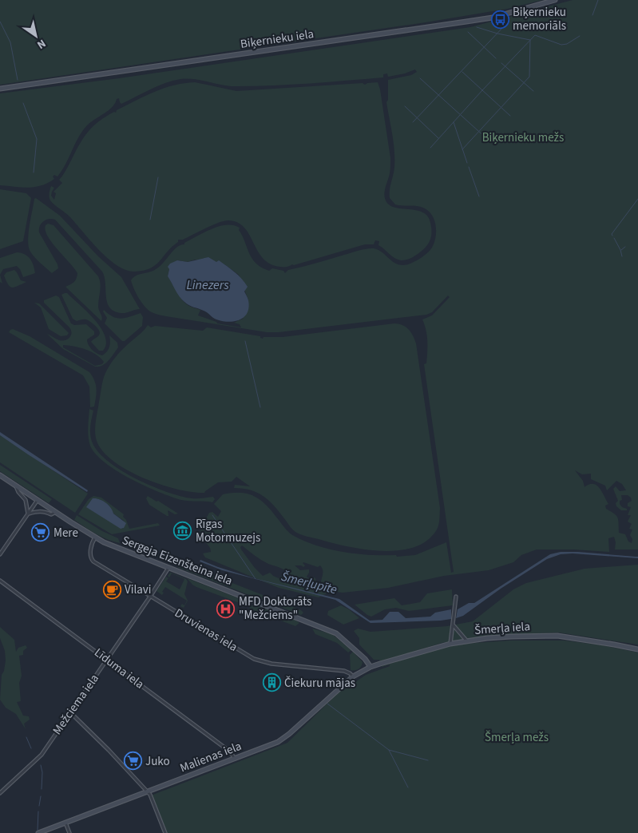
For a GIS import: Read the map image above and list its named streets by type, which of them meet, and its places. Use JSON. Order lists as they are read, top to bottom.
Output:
{
  "streets": {
    "street": [
      "Biķernieku iela",
      "Sergeja Eizenšteina iela",
      "Šmerļa iela",
      "Druvienas iela",
      "Līduma iela",
      "Mežciema iela",
      "Malienas iela"
    ]
  },
  "crossings": [
    ["Sergeja Eizenšteina iela", "Šmerļa iela"],
    ["Sergeja Eizenšteina iela", "Druvienas iela"],
    ["Sergeja Eizenšteina iela", "Mežciema iela"],
    ["Sergeja Eizenšteina iela", "Malienas iela"],
    ["Šmerļa iela", "Malienas iela"],
    ["Druvienas iela", "Mežciema iela"],
    ["Druvienas iela", "Malienas iela"],
    ["Līduma iela", "Mežciema iela"],
    ["Līduma iela", "Malienas iela"]
  ],
  "water": ["Linezers", "Šmerļupīte"],
  "parks": ["Biķernieku mežs", "Šmerļa mežs"],
  "places": {
    "bus stop": ["Biķernieku memoriāls"],
    "museum": ["Rīgas Motormuzejs"],
    "supermarket": ["Mere", "Juko"],
    "cafe": ["Vilavi"],
    "hospital": ["MFD Doktorāts \"Mežciems\""],
    "building": ["Čiekuru mājas"]
  },
  "north": "bottom right"
}
